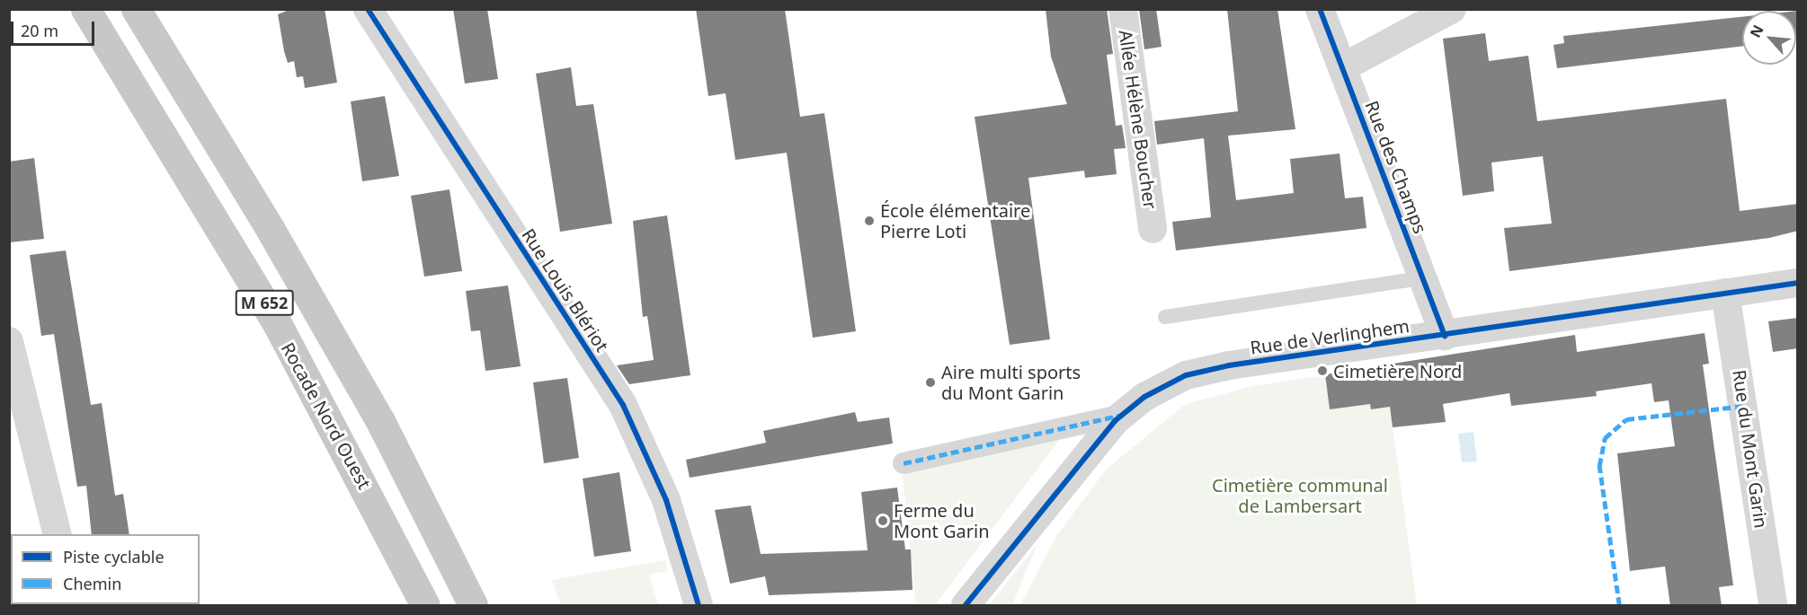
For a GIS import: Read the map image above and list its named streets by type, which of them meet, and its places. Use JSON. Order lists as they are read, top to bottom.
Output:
{
  "streets": {
    "highway": ["M 652", "Rocade Nord Ouest"],
    "street": [
      "Allée Hélène Boucher",
      "Rue des Champs",
      "Rue Louis Blériot",
      "Rue de Verlinghem",
      "Rue du Mont Garin"
    ]
  },
  "crossings": [
    ["Rue des Champs", "Rue de Verlinghem"],
    ["Rue de Verlinghem", "Rue du Mont Garin"]
  ],
  "parks": ["Cimetière communal de Lambersart"],
  "places": [
    "École élémentaire Pierre Loti",
    "Cimetière Nord",
    "Aire multi sports du Mont Garin",
    "Ferme du Mont Garin"
  ],
  "legend": ["Piste cyclable", "Chemin"],
  "scale_bar": "20 m",
  "north": "top left"
}
